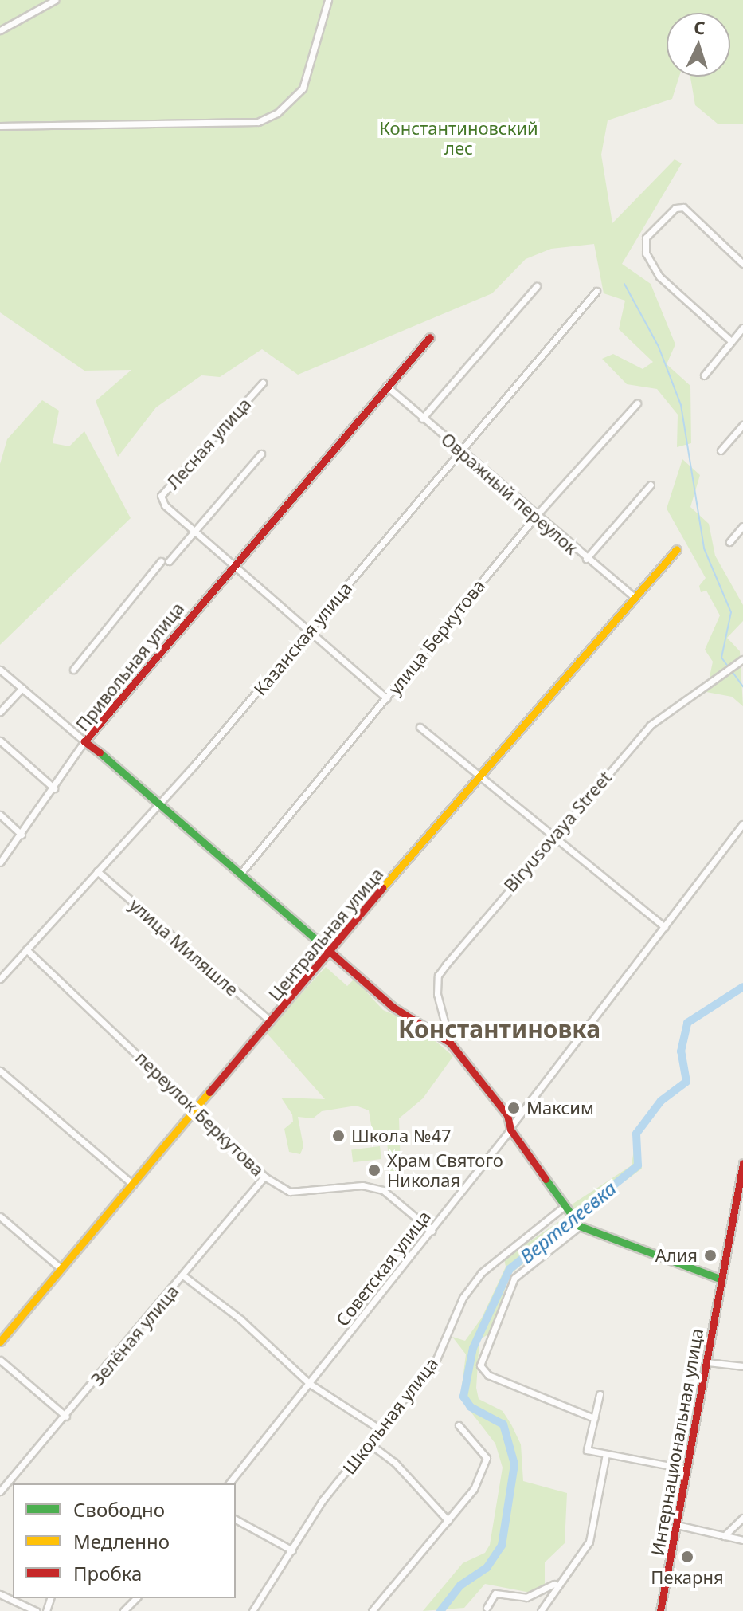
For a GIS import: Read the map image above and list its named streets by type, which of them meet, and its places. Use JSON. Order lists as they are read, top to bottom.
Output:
{
  "streets": {
    "street": [
      "Лесная улица",
      "Овражный переулок",
      "улица Беркутова",
      "Казанская улица",
      "Привольная улица",
      "Biryusovaya Street",
      "Центральная улица",
      "улица Миляшле",
      "переулок Беркутова",
      "Советская улица",
      "Зелёная улица",
      "Школьная улица",
      "Интернациональная улица"
    ]
  },
  "crossings": [
    ["Овражный переулок", "улица Беркутова"],
    ["Овражный переулок", "Казанская улица"],
    ["Овражный переулок", "Привольная улица"],
    ["Овражный переулок", "Центральная улица"],
    ["улица Беркутова", "Привольная улица"],
    ["Казанская улица", "Привольная улица"],
    ["Казанская улица", "улица Миляшле"],
    ["Казанская улица", "переулок Беркутова"],
    ["Привольная улица", "Biryusovaya Street"],
    ["Привольная улица", "Центральная улица"],
    ["Центральная улица", "улица Миляшле"],
    ["Центральная улица", "переулок Беркутова"],
    ["переулок Беркутова", "Советская улица"],
    ["переулок Беркутова", "Зелёная улица"]
  ],
  "districts": ["Константиновка"],
  "water": ["Вертелеевка"],
  "parks": ["Константиновский лес"],
  "places": [
    "Максим",
    "Школа №47",
    "Храм Святого Николая",
    "Алия",
    "Пекарня"
  ],
  "legend": ["Свободно", "Медленно", "Пробка"],
  "north": "top"
}
